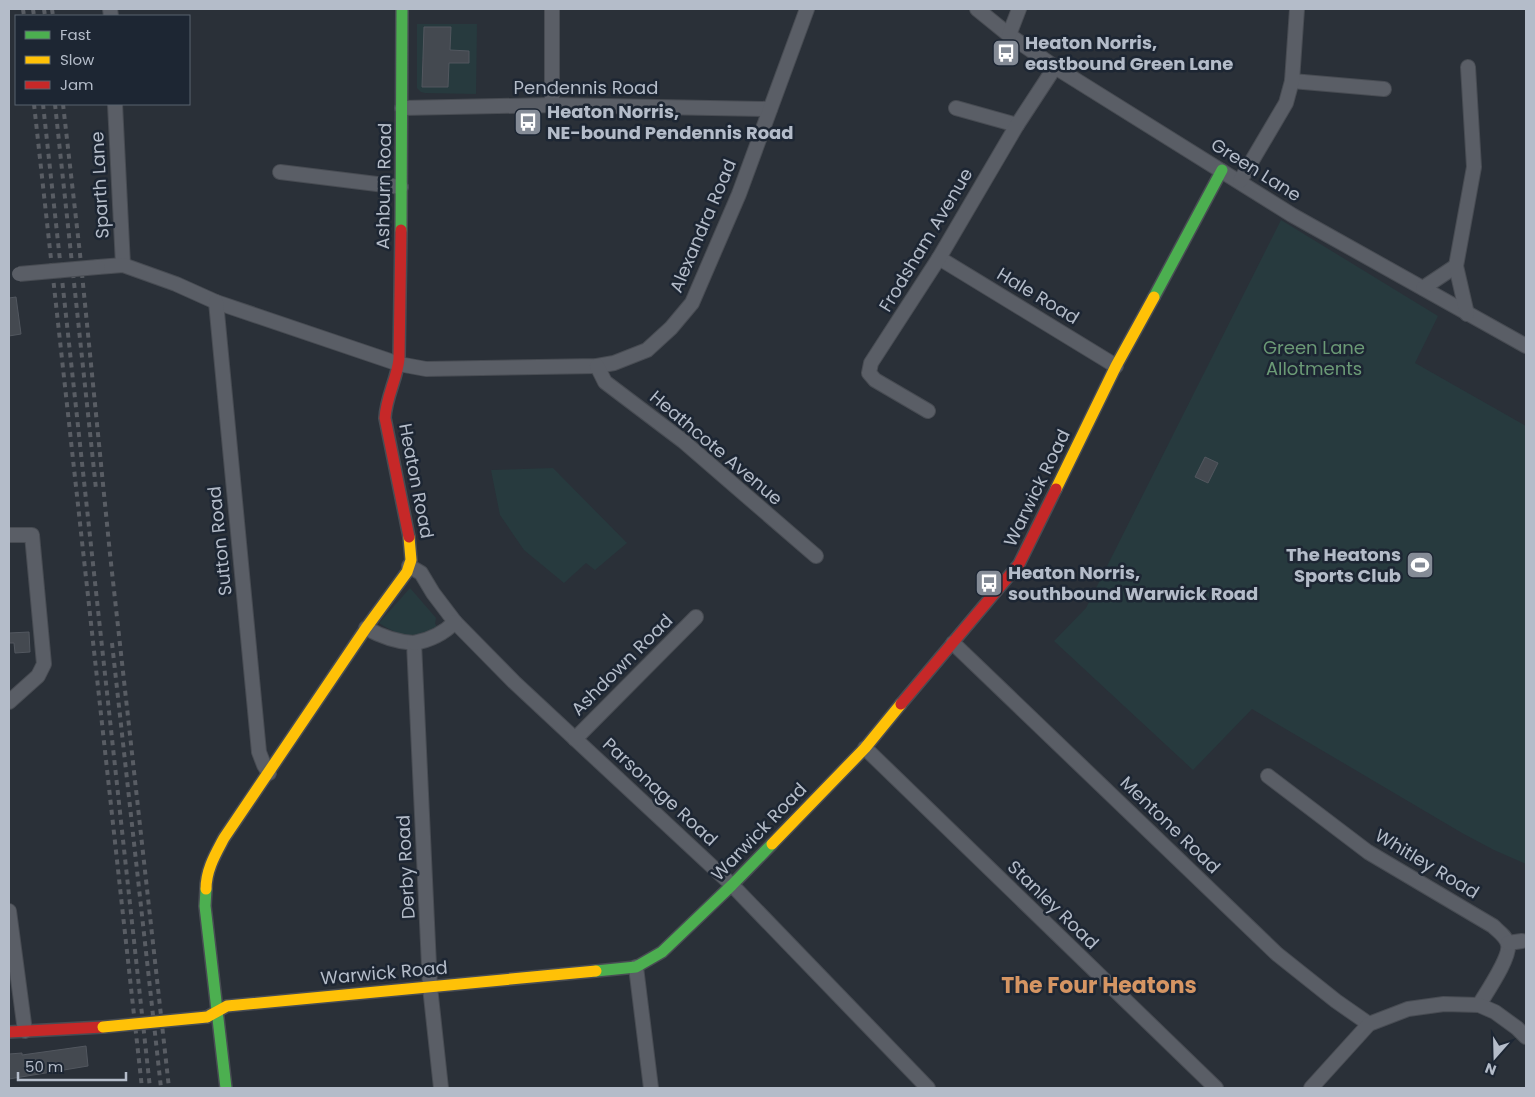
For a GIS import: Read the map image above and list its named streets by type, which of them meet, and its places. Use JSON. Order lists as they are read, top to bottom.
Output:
{
  "streets": {
    "street": [
      "Pendennis Road",
      "Green Lane",
      "Sparth Lane",
      "Ashburn Road",
      "Alexandra Road",
      "Frodsham Avenue",
      "Hale Road",
      "Heathcote Avenue",
      "Heaton Road",
      "Warwick Road",
      "Sutton Road",
      "Ashdown Road",
      "Parsonage Road",
      "Mentone Road",
      "Whitley Road",
      "Derby Road",
      "Stanley Road"
    ]
  },
  "crossings": [
    ["Pendennis Road", "Ashburn Road"],
    ["Pendennis Road", "Alexandra Road"],
    ["Green Lane", "Frodsham Avenue"],
    ["Green Lane", "Warwick Road"],
    ["Ashburn Road", "Alexandra Road"],
    ["Ashburn Road", "Heaton Road"],
    ["Alexandra Road", "Heathcote Avenue"],
    ["Alexandra Road", "Heaton Road"],
    ["Frodsham Avenue", "Hale Road"],
    ["Hale Road", "Warwick Road"],
    ["Heaton Road", "Parsonage Road"],
    ["Warwick Road", "Parsonage Road"],
    ["Warwick Road", "Mentone Road"],
    ["Warwick Road", "Derby Road"],
    ["Warwick Road", "Stanley Road"],
    ["Ashdown Road", "Parsonage Road"]
  ],
  "districts": ["The Four Heatons"],
  "parks": ["Green Lane Allotments"],
  "places": {
    "bus stop": ["Heaton Norris, eastbound Green Lane", "Heaton Norris, NE-bound Pendennis Road", "Heaton Norris, southbound Warwick Road"],
    "sports": ["The Heatons Sports Club"]
  },
  "legend": ["Fast", "Slow", "Jam"],
  "scale_bar": "50 m",
  "north": "bottom"
}
